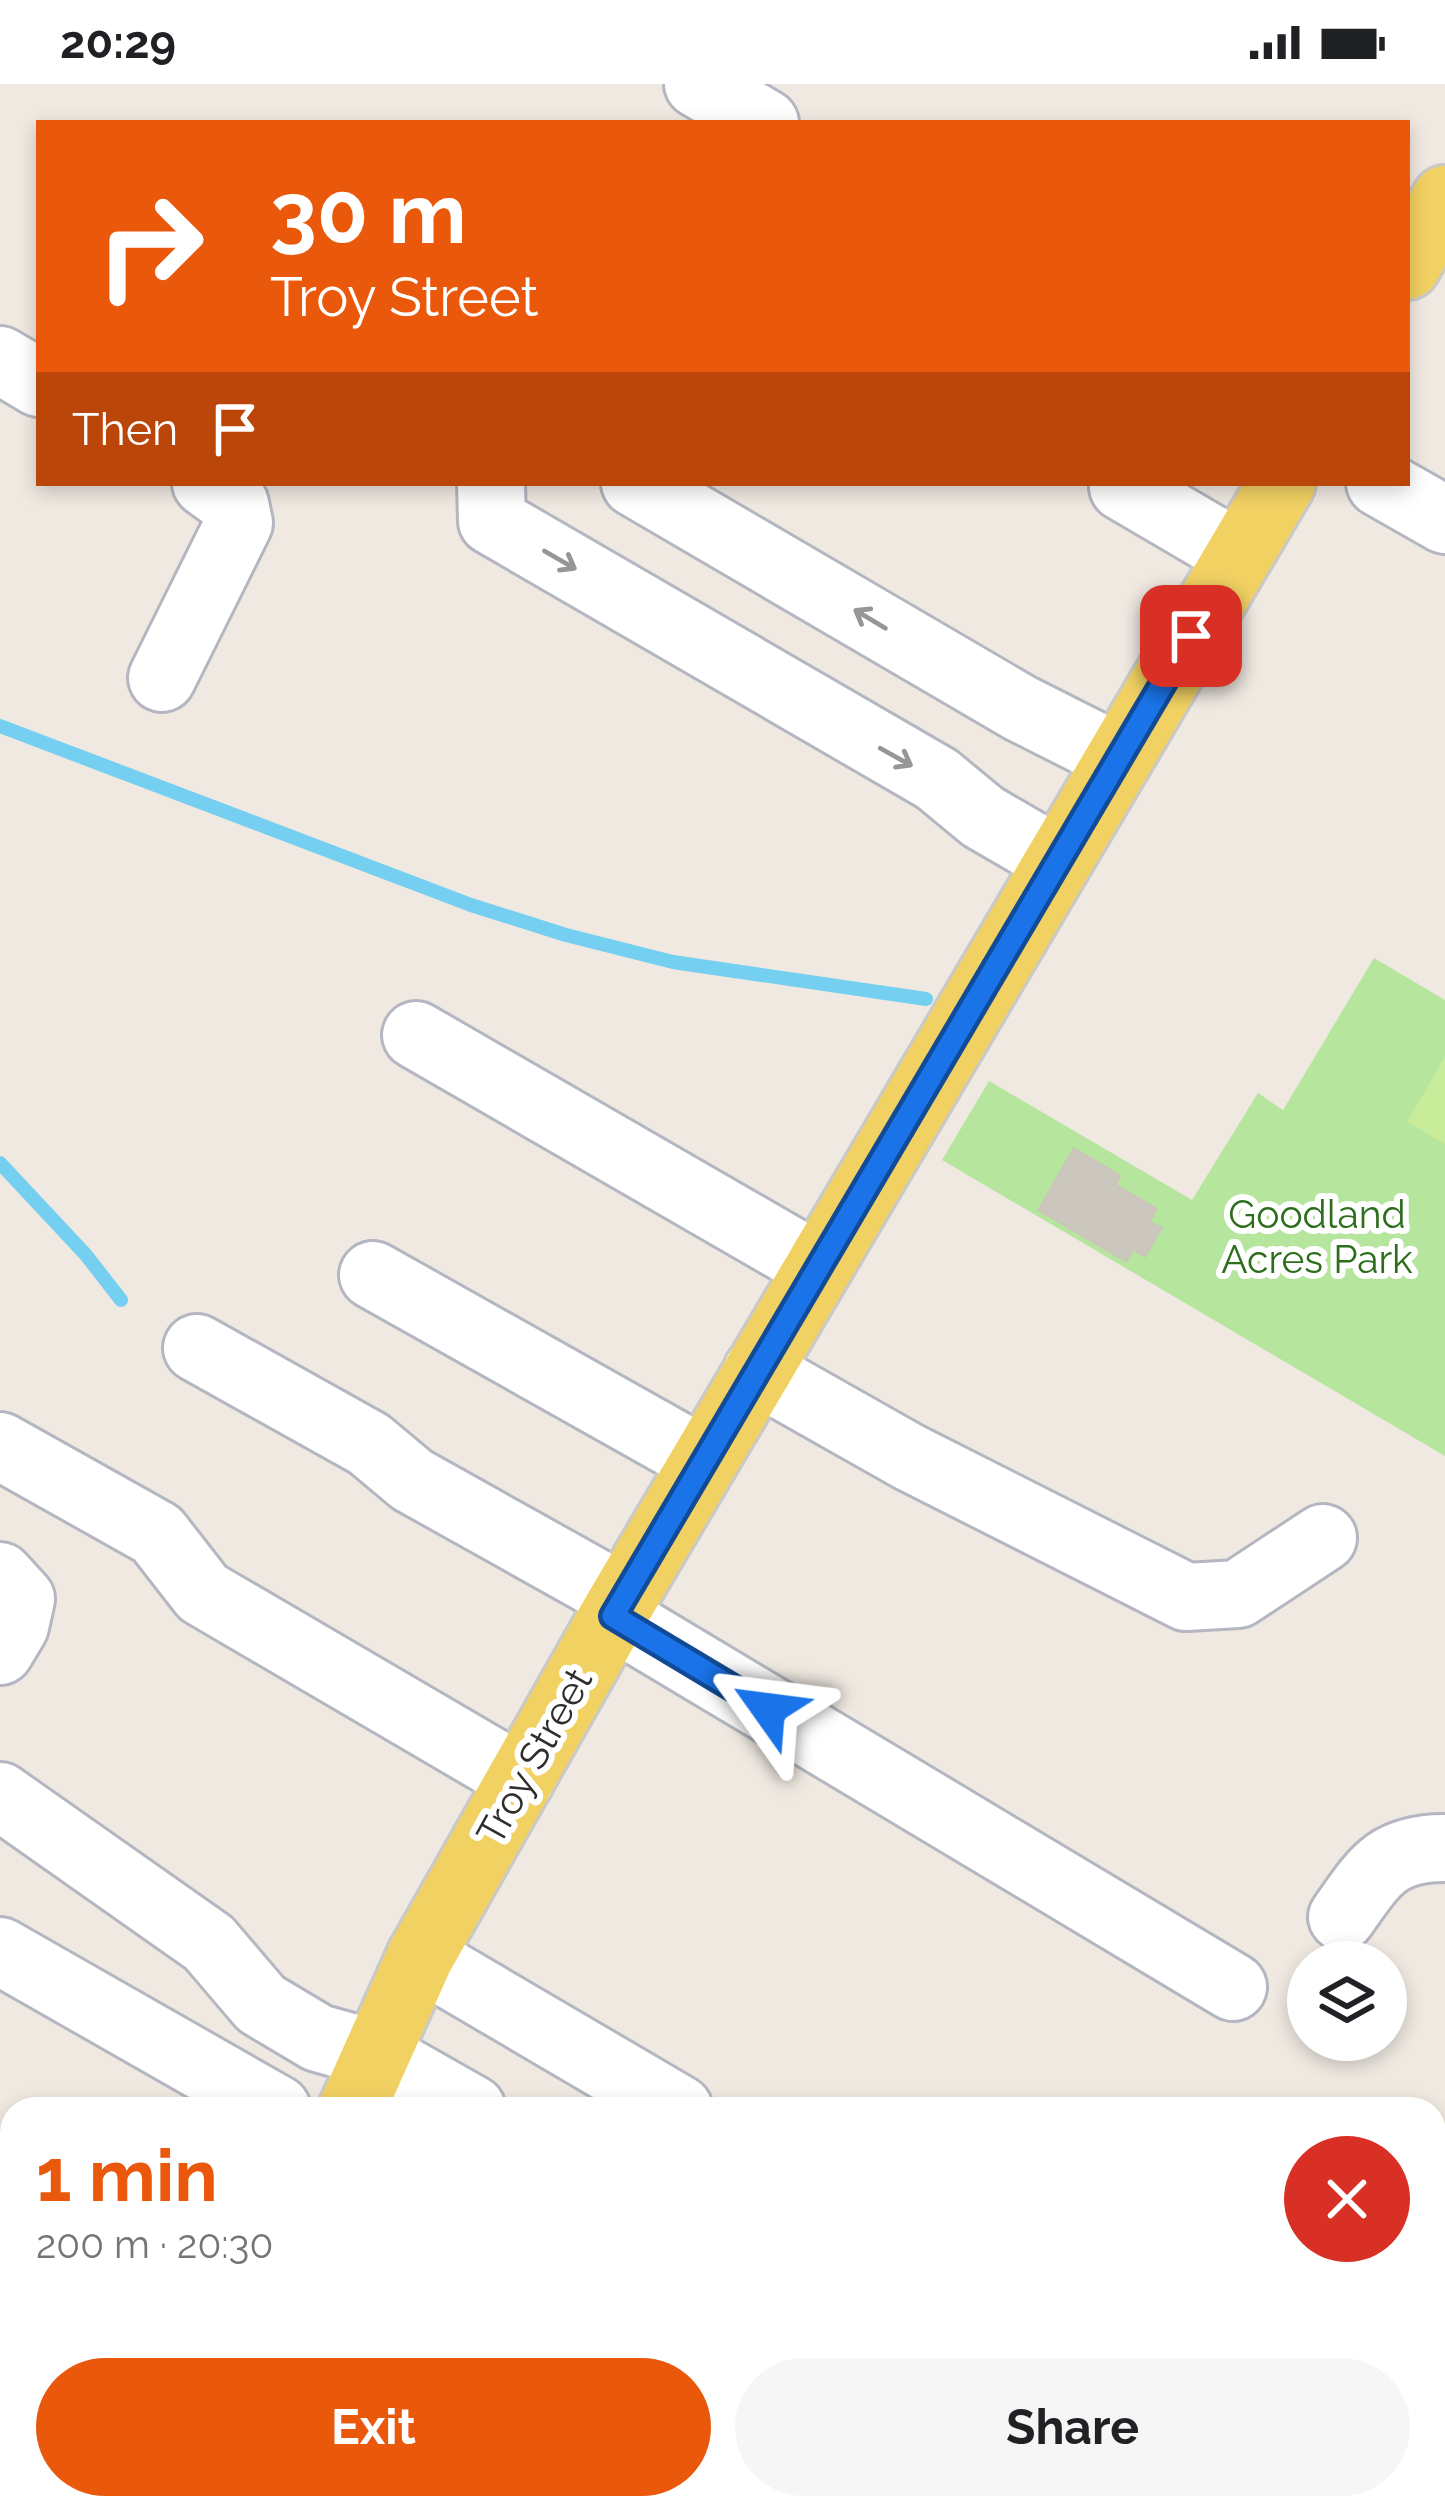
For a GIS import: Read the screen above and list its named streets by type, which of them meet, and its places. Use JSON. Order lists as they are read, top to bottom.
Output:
{
  "streets": {
    "main road": ["Troy Street"]
  },
  "parks": ["Goodland Acres Park"],
  "page": {
    "status": "20:29",
    "turn": ["30 m", "Troy Street"],
    "then": "Then",
    "heading": ["1 min", "200 m · 20:30"],
    "buttons": ["Exit", "Share"]
  }
}
